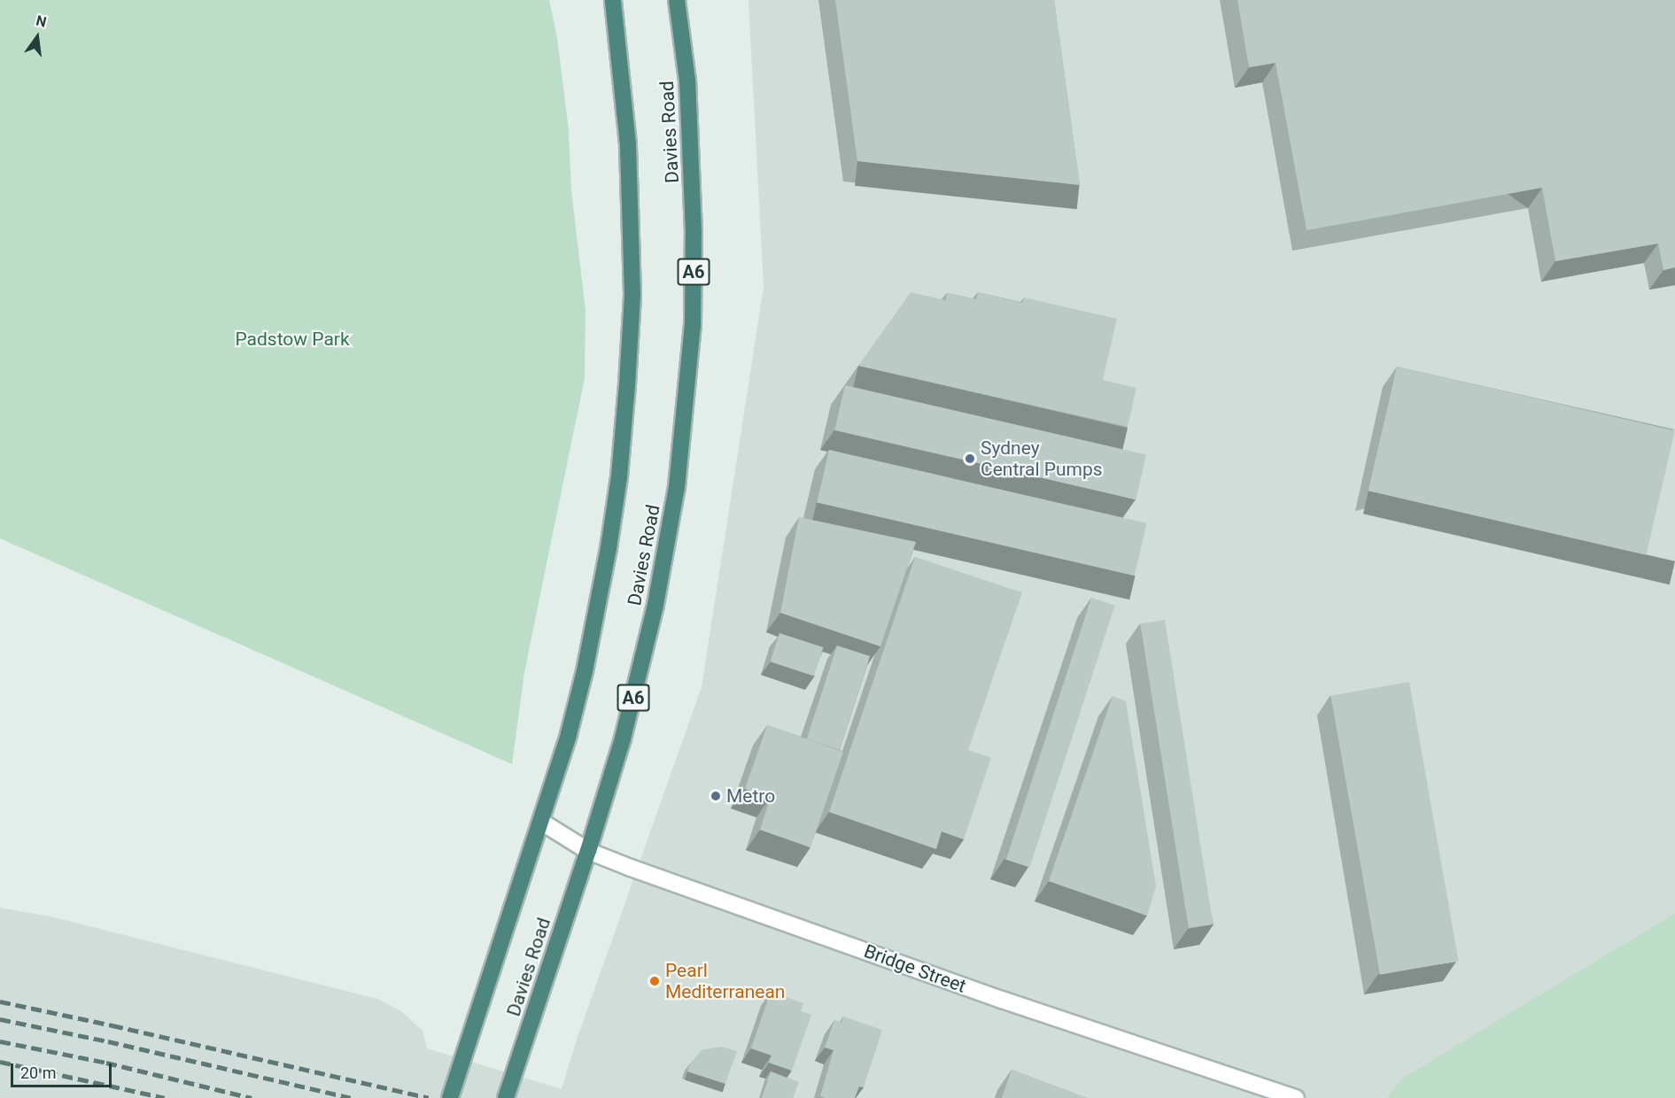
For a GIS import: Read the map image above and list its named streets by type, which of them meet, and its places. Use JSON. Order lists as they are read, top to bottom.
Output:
{
  "streets": {
    "highway": ["Davies Road", "A6"],
    "street": ["Bridge Street"]
  },
  "crossings": [
    ["Davies Road", "Bridge Street"]
  ],
  "parks": ["Padstow Park"],
  "places": ["Sydney Central Pumps", "Metro", "Pearl Mediterranean"],
  "scale_bar": "20 m",
  "north": "top"
}
